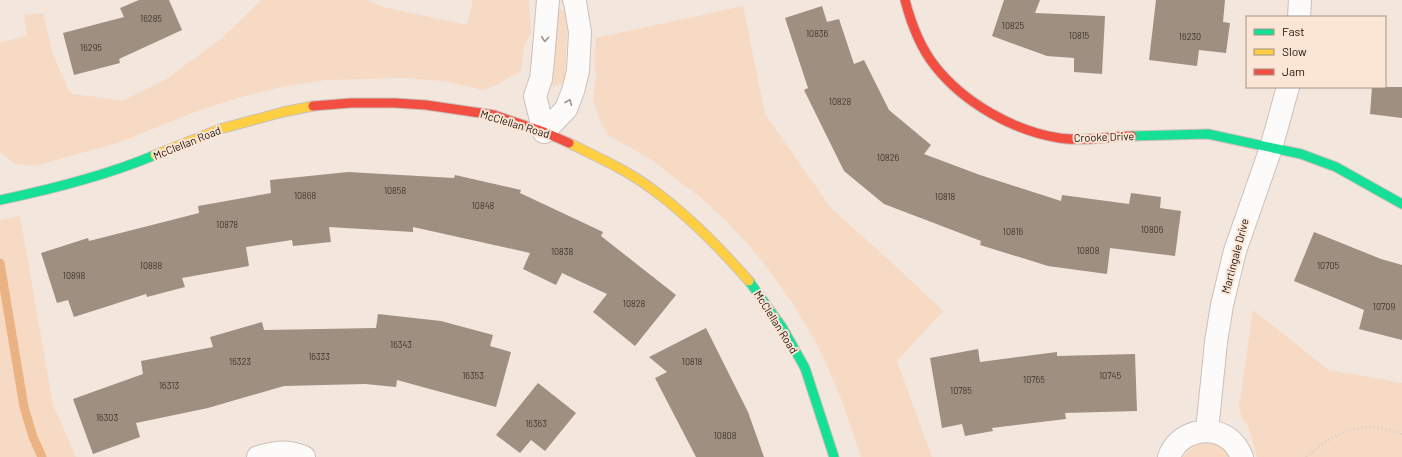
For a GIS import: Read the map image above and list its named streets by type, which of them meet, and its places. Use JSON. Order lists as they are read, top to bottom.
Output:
{
  "streets": {
    "street": ["McClellan Road", "Crooke Drive", "Martingale Drive"]
  },
  "crossings": [
    ["Crooke Drive", "Martingale Drive"]
  ],
  "house_numbers": [
    "16285",
    "10825",
    "10836",
    "10815",
    "16230",
    "16295",
    "10828",
    "10826",
    "10858",
    "10868",
    "10818",
    "10848",
    "10878",
    "10806",
    "10816",
    "10808",
    "10838",
    "10888",
    "10705",
    "10898",
    "10828",
    "10709",
    "16343",
    "16333",
    "16323",
    "10818",
    "16353",
    "10745",
    "10765",
    "16313",
    "10785",
    "16303",
    "16363",
    "10808"
  ],
  "legend": ["Fast", "Slow", "Jam"]
}
